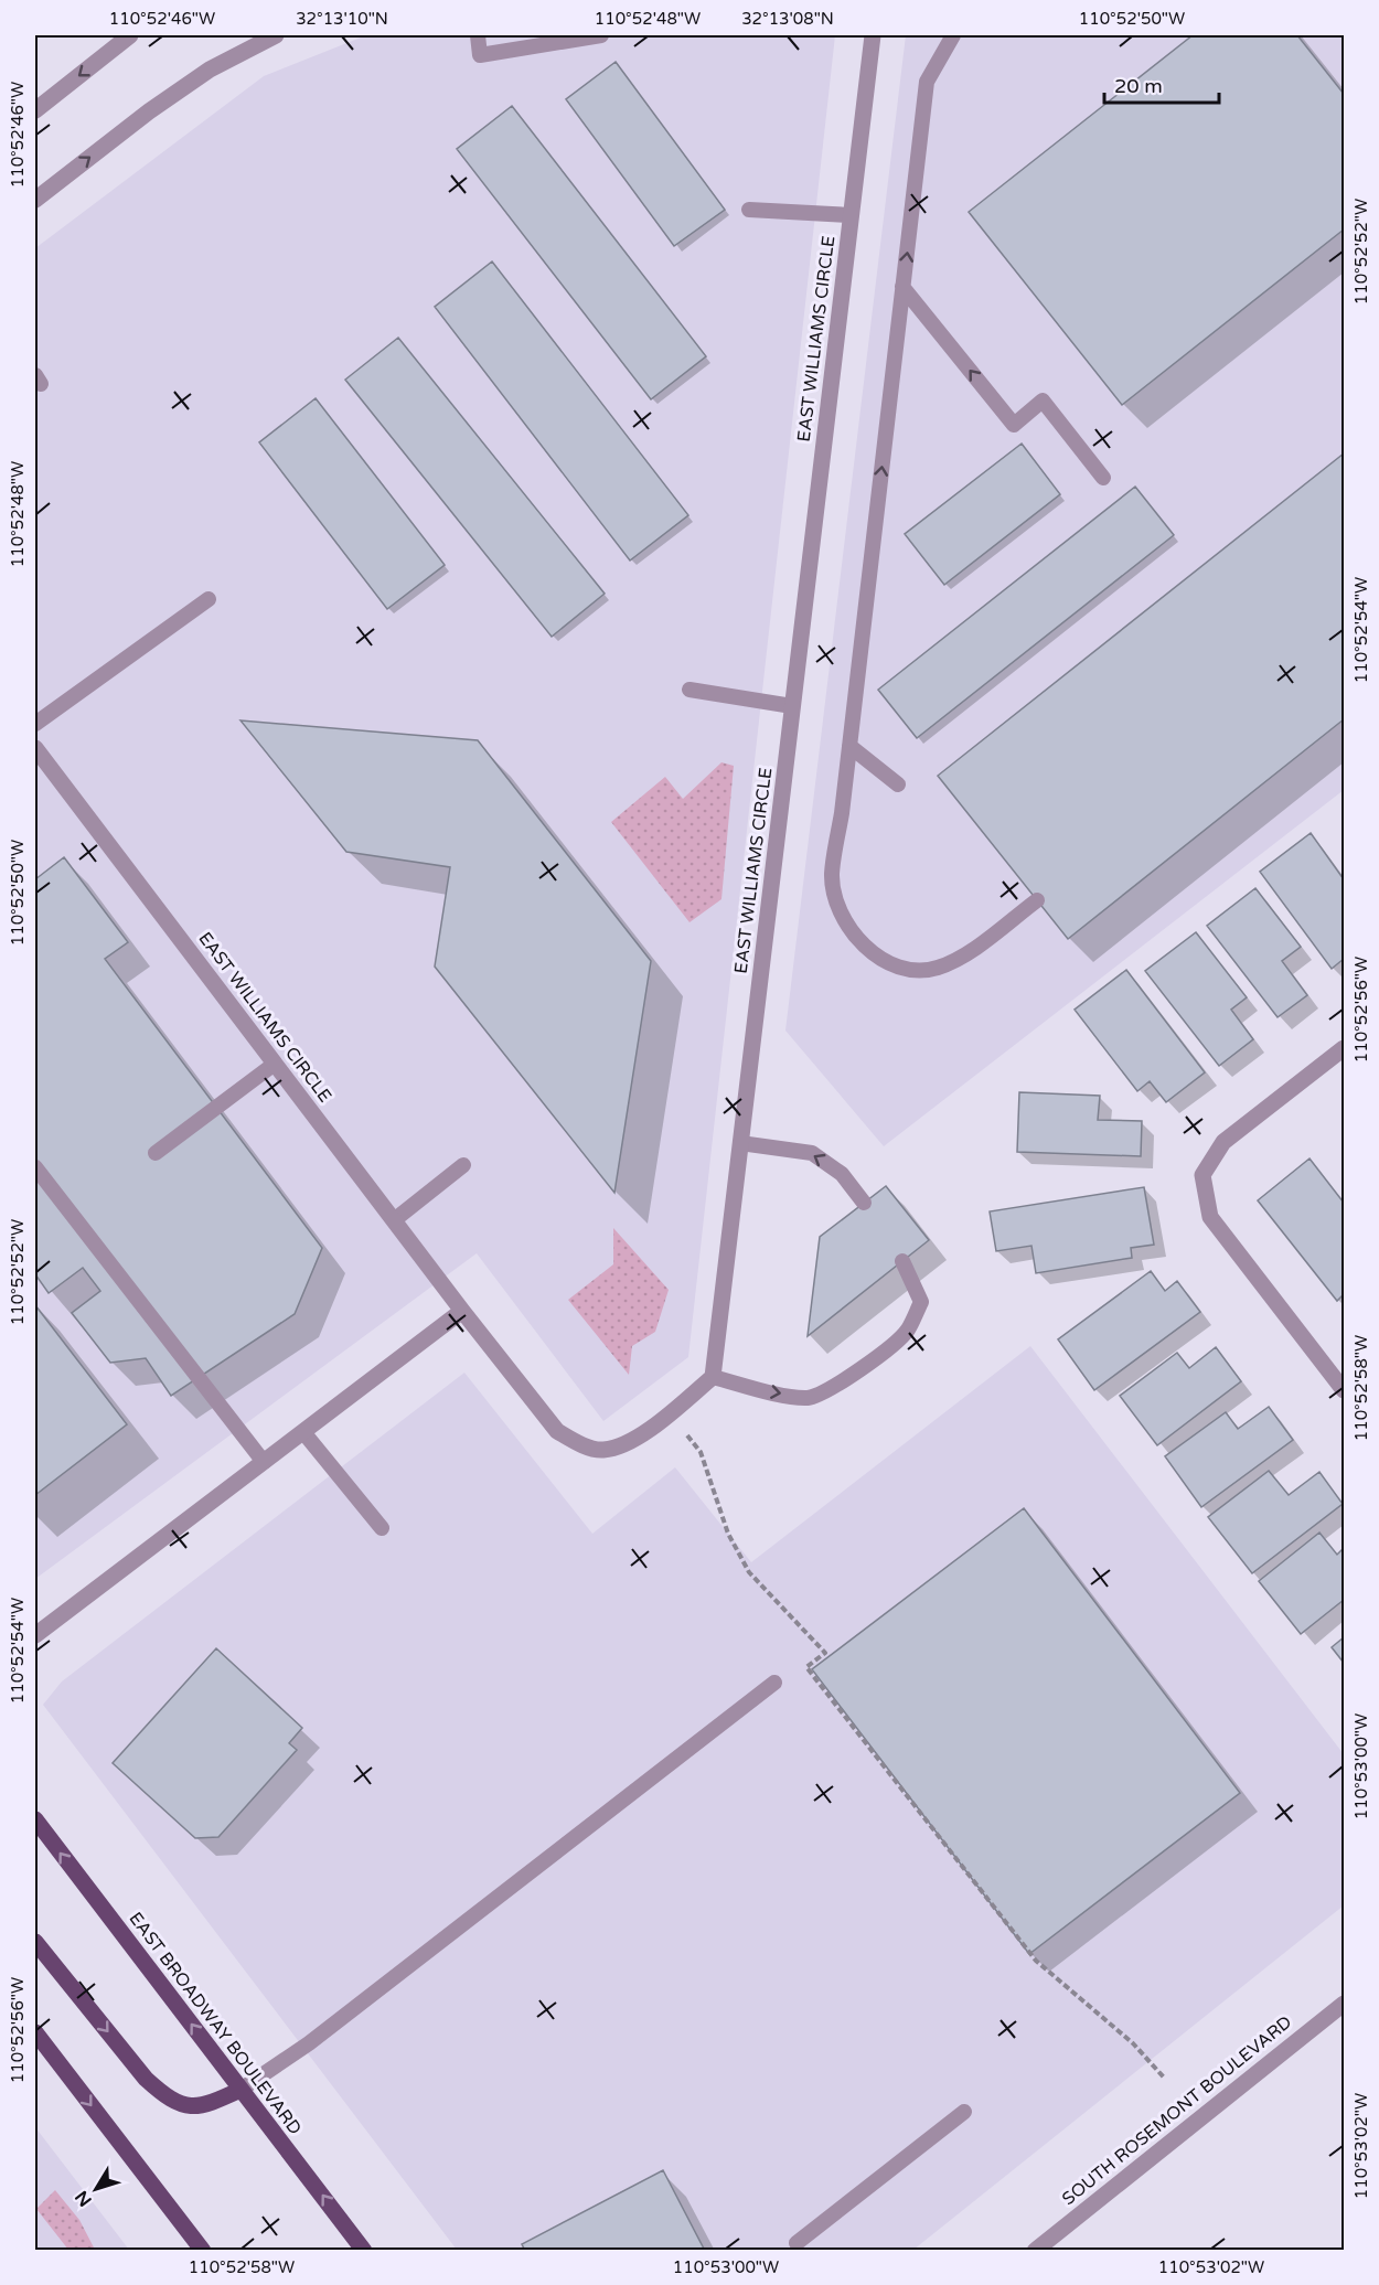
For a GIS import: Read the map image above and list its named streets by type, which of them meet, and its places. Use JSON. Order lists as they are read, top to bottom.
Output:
{
  "streets": {
    "main road": ["EAST BROADWAY BOULEVARD"],
    "street": ["EAST WILLIAMS CIRCLE", "SOUTH ROSEMONT BOULEVARD"]
  },
  "scale_bar": "20 m",
  "north": "bottom left",
  "coordinates": [
    "110°52'46\"W",
    "32°13'10\"N",
    "110°52'48\"W",
    "32°13'08\"N",
    "110°52'50\"W",
    "110°52'52\"W",
    "110°52'54\"W",
    "110°52'56\"W",
    "110°52'58\"W",
    "110°53'00\"W",
    "110°53'02\"W"
  ]
}
